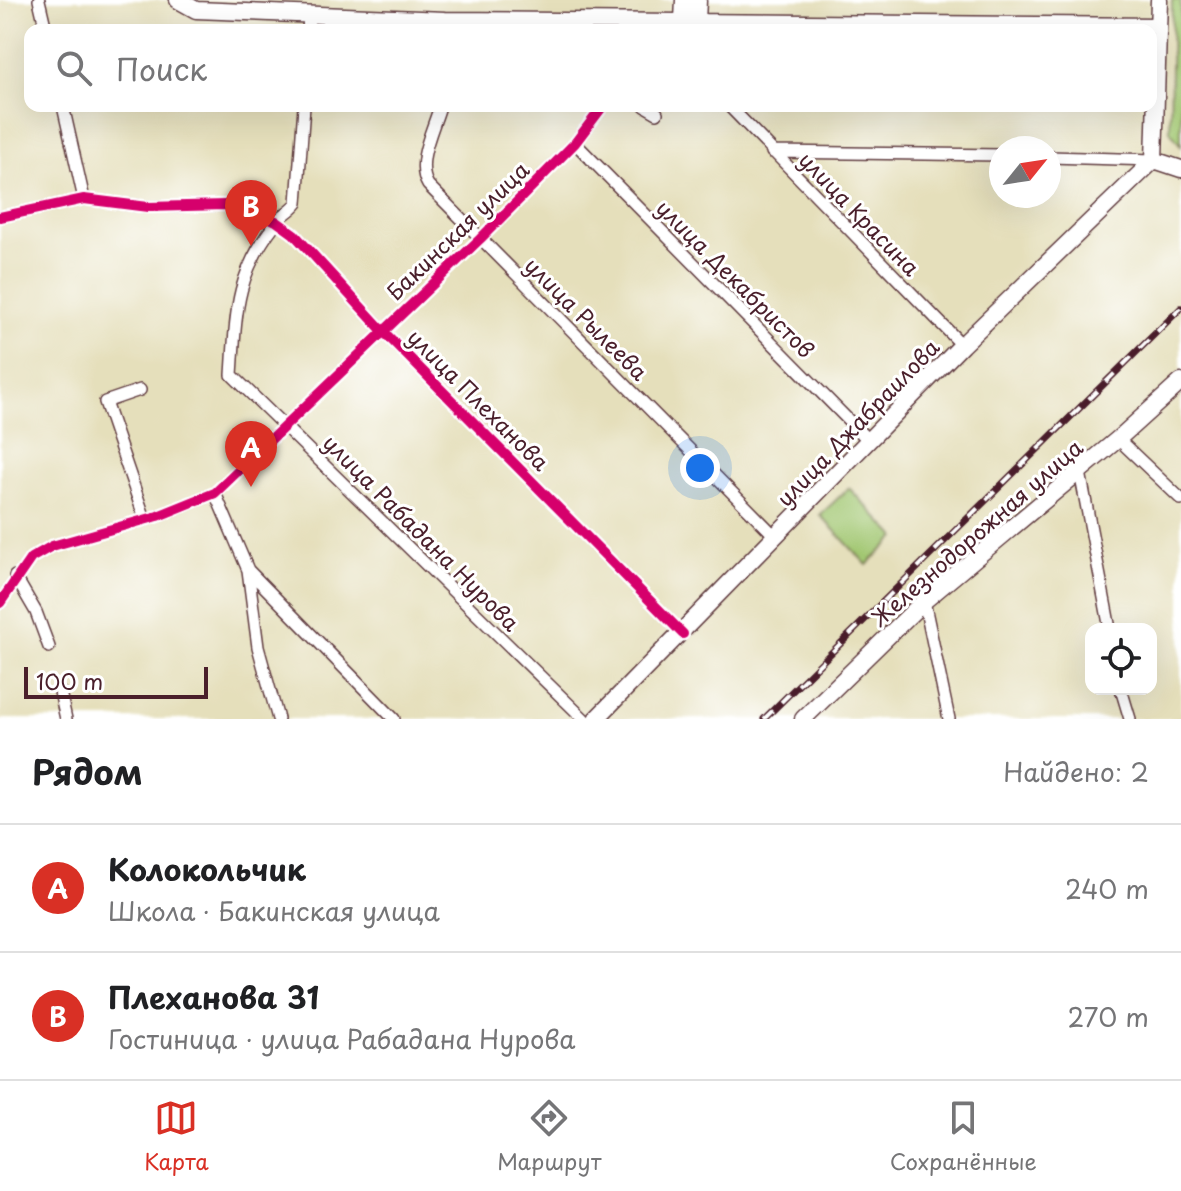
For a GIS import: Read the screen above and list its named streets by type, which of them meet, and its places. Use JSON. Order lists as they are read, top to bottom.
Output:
{
  "streets": {
    "street": [
      "улица Красина",
      "Бакинская улица",
      "улица Декабристов",
      "улица Рылеева",
      "улица Плеханова",
      "улица Джабраилова",
      "улица Рабадана Нурова",
      "Железнодорожная улица"
    ]
  },
  "crossings": [
    ["улица Красина", "улица Джабраилова"],
    ["Бакинская улица", "улица Декабристов"],
    ["Бакинская улица", "улица Рылеева"],
    ["Бакинская улица", "улица Плеханова"],
    ["Бакинская улица", "улица Рабадана Нурова"],
    ["улица Декабристов", "улица Джабраилова"],
    ["улица Рылеева", "улица Джабраилова"],
    ["улица Плеханова", "улица Джабраилова"],
    ["улица Плеханова", "улица Рабадана Нурова"]
  ],
  "scale_bar": "100 m",
  "north": "top right",
  "page": {
    "search": "Поиск",
    "pins": ["B", "A"],
    "scale": "100 m",
    "heading": ["Рядом", "Найдено: 2"],
    "list": [
      {
        "mark": "A",
        "name": "Колокольчик",
        "note": "Школа · Бакинская улица",
        "value": "240 m"
      },
      {
        "mark": "B",
        "name": "Плеханова 31",
        "note": "Гостиница · улица Рабадана Нурова",
        "value": "270 m"
      }
    ],
    "nav": ["Карта", "Маршрут", "Сохранённые"]
  }
}
